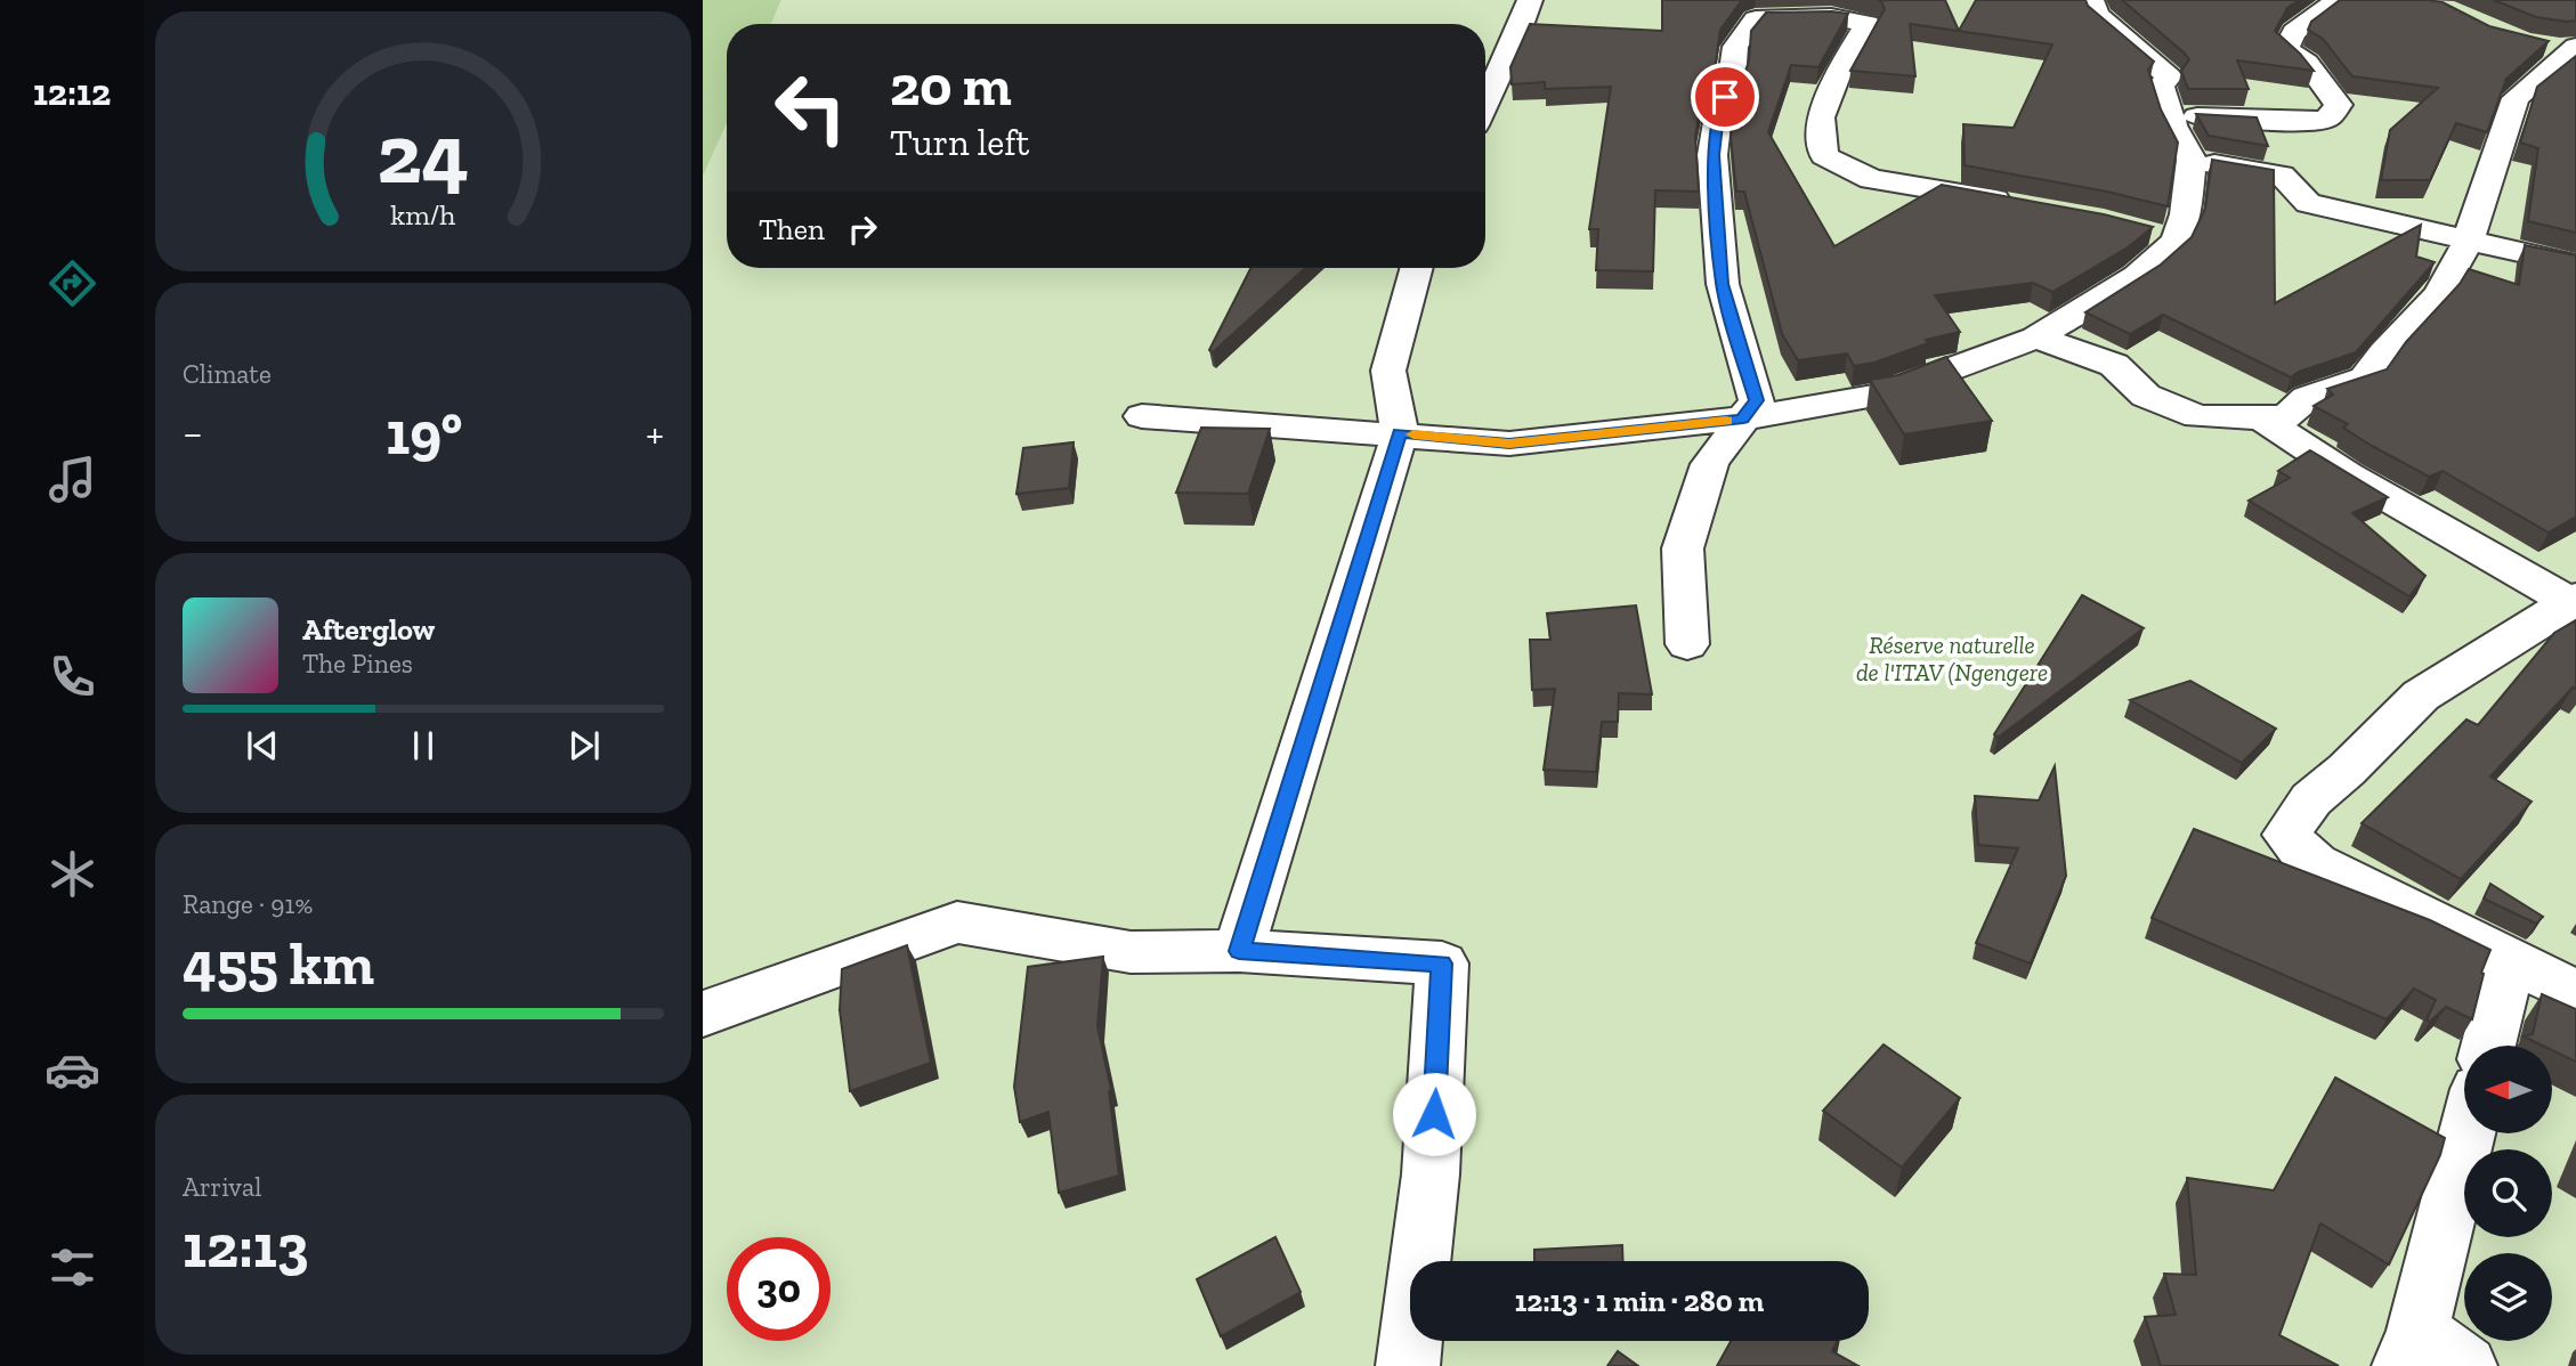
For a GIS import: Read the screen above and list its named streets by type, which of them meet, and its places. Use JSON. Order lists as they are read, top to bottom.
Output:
{
  "parks": ["Réserve naturelle de l'ITAV (Ngengere"],
  "north": "left",
  "page": {
    "tabs": "12:12",
    "turn": ["20 m", "Turn left"],
    "then": "Then",
    "tile": [
      "Climate",
      ["Range · 91%", "455 km"],
      ["Arrival", "12:13"]
    ],
    "heat": ["−", "19°", "+"],
    "song": ["Afterglow", "The Pines"],
    "limit": "30",
    "trip": "12:13 · 1 min · 280 m",
    "gauge": ["24", "km/h"]
  }
}
